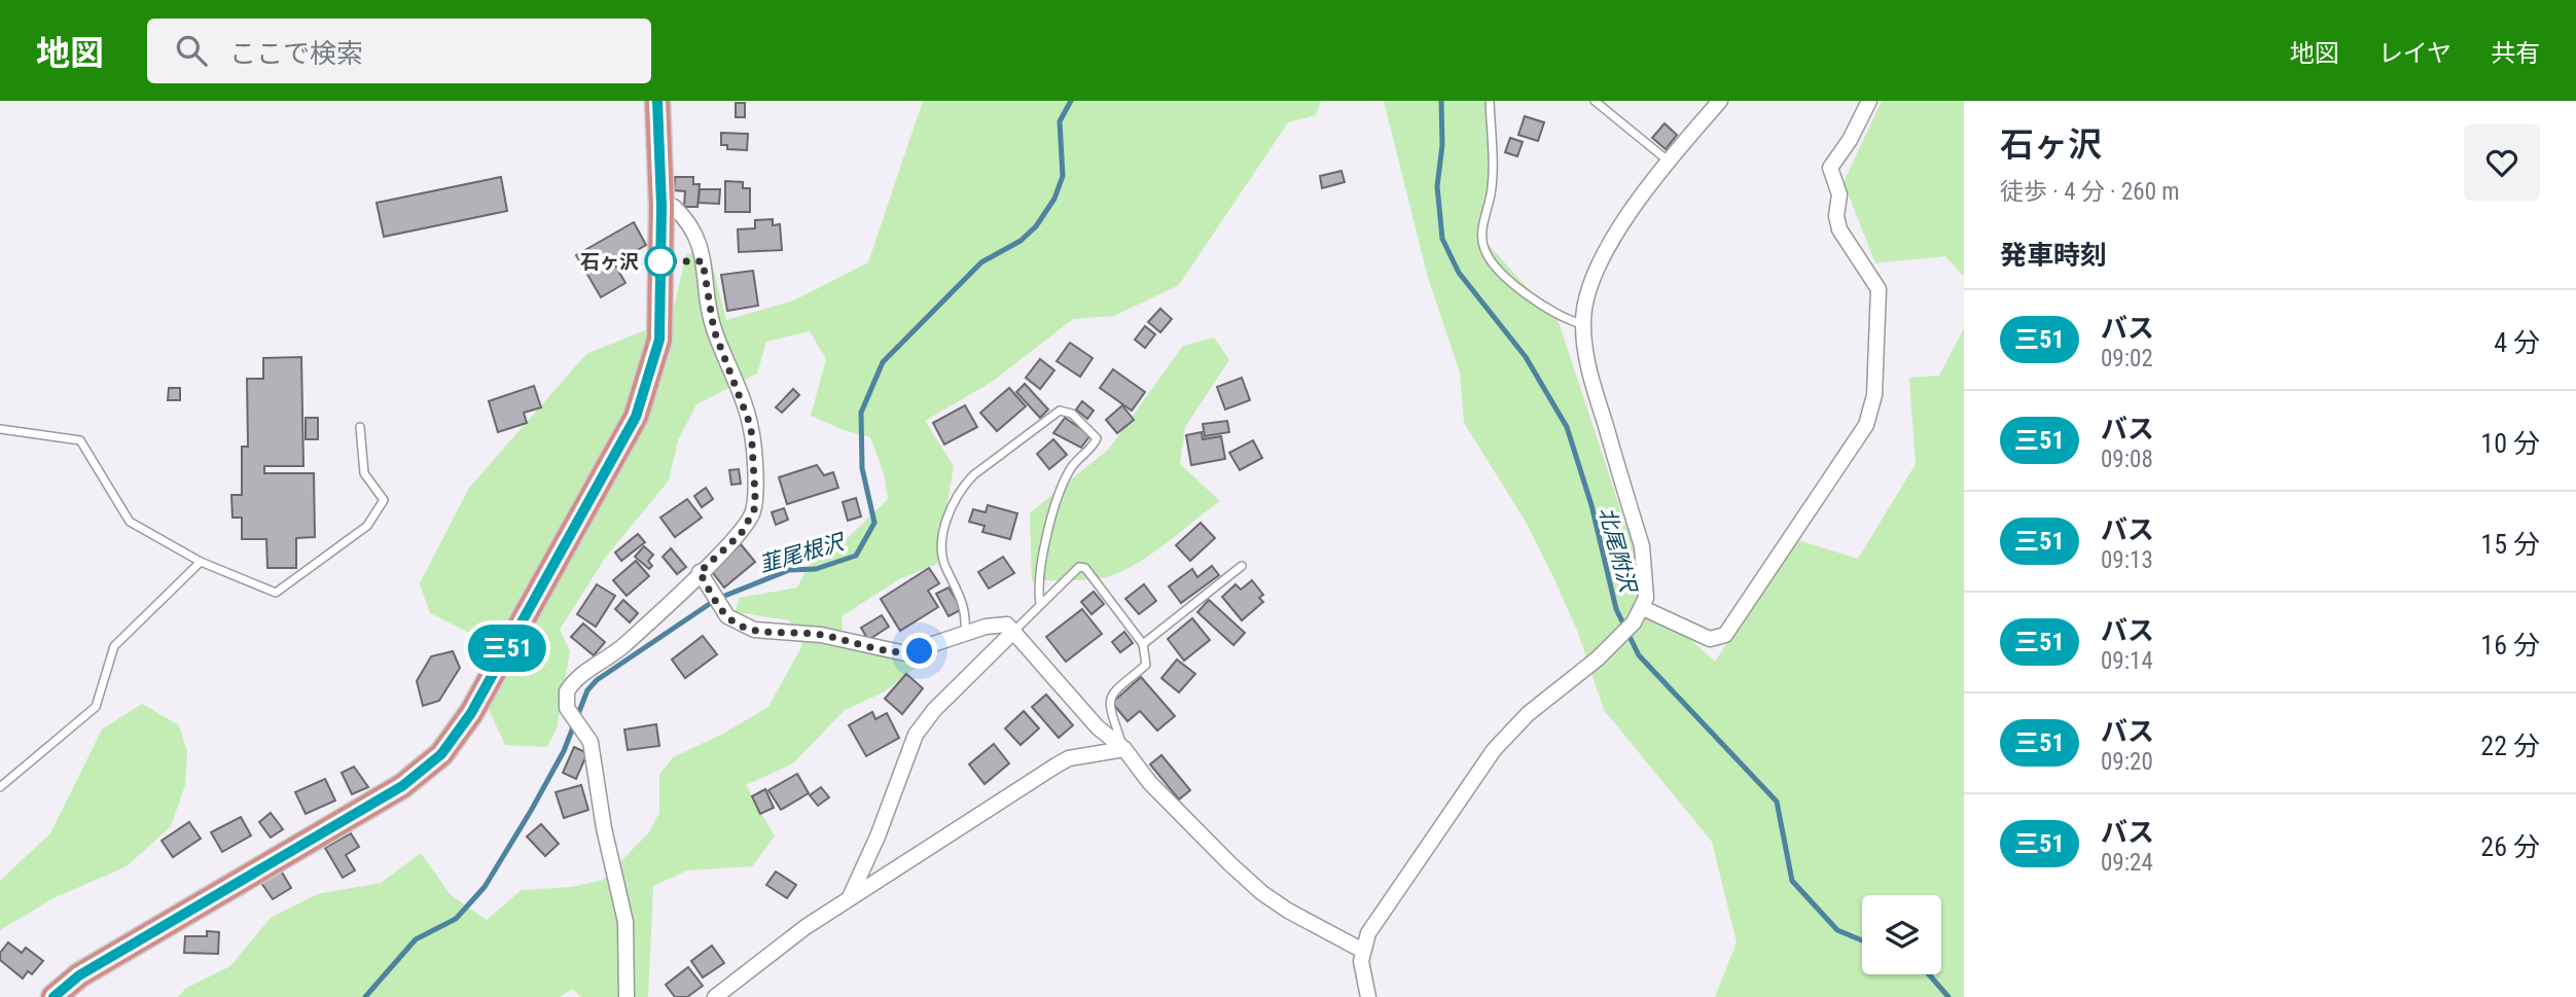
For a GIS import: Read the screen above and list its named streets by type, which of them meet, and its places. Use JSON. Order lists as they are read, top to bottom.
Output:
{
  "water": ["北尾附沢", "韮尾根沢"],
  "places": ["石ヶ沢"],
  "lines": ["bus line 三51"],
  "page": {
    "header": "地図",
    "search": "ここで検索",
    "nav": ["地図", "レイヤ", "共有"],
    "on_map": "三51",
    "heading": [
      ["石ヶ沢", "徒歩 · 4 分 · 260 m"],
      "発車時刻"
    ],
    "list": [
      {
        "mark": "三51",
        "name": "バス",
        "note": "09:02",
        "value": "4 分"
      },
      {
        "mark": "三51",
        "name": "バス",
        "note": "09:08",
        "value": "10 分"
      },
      {
        "mark": "三51",
        "name": "バス",
        "note": "09:13",
        "value": "15 分"
      },
      {
        "mark": "三51",
        "name": "バス",
        "note": "09:14",
        "value": "16 分"
      },
      {
        "mark": "三51",
        "name": "バス",
        "note": "09:20",
        "value": "22 分"
      },
      {
        "mark": "三51",
        "name": "バス",
        "note": "09:24",
        "value": "26 分"
      }
    ]
  }
}
